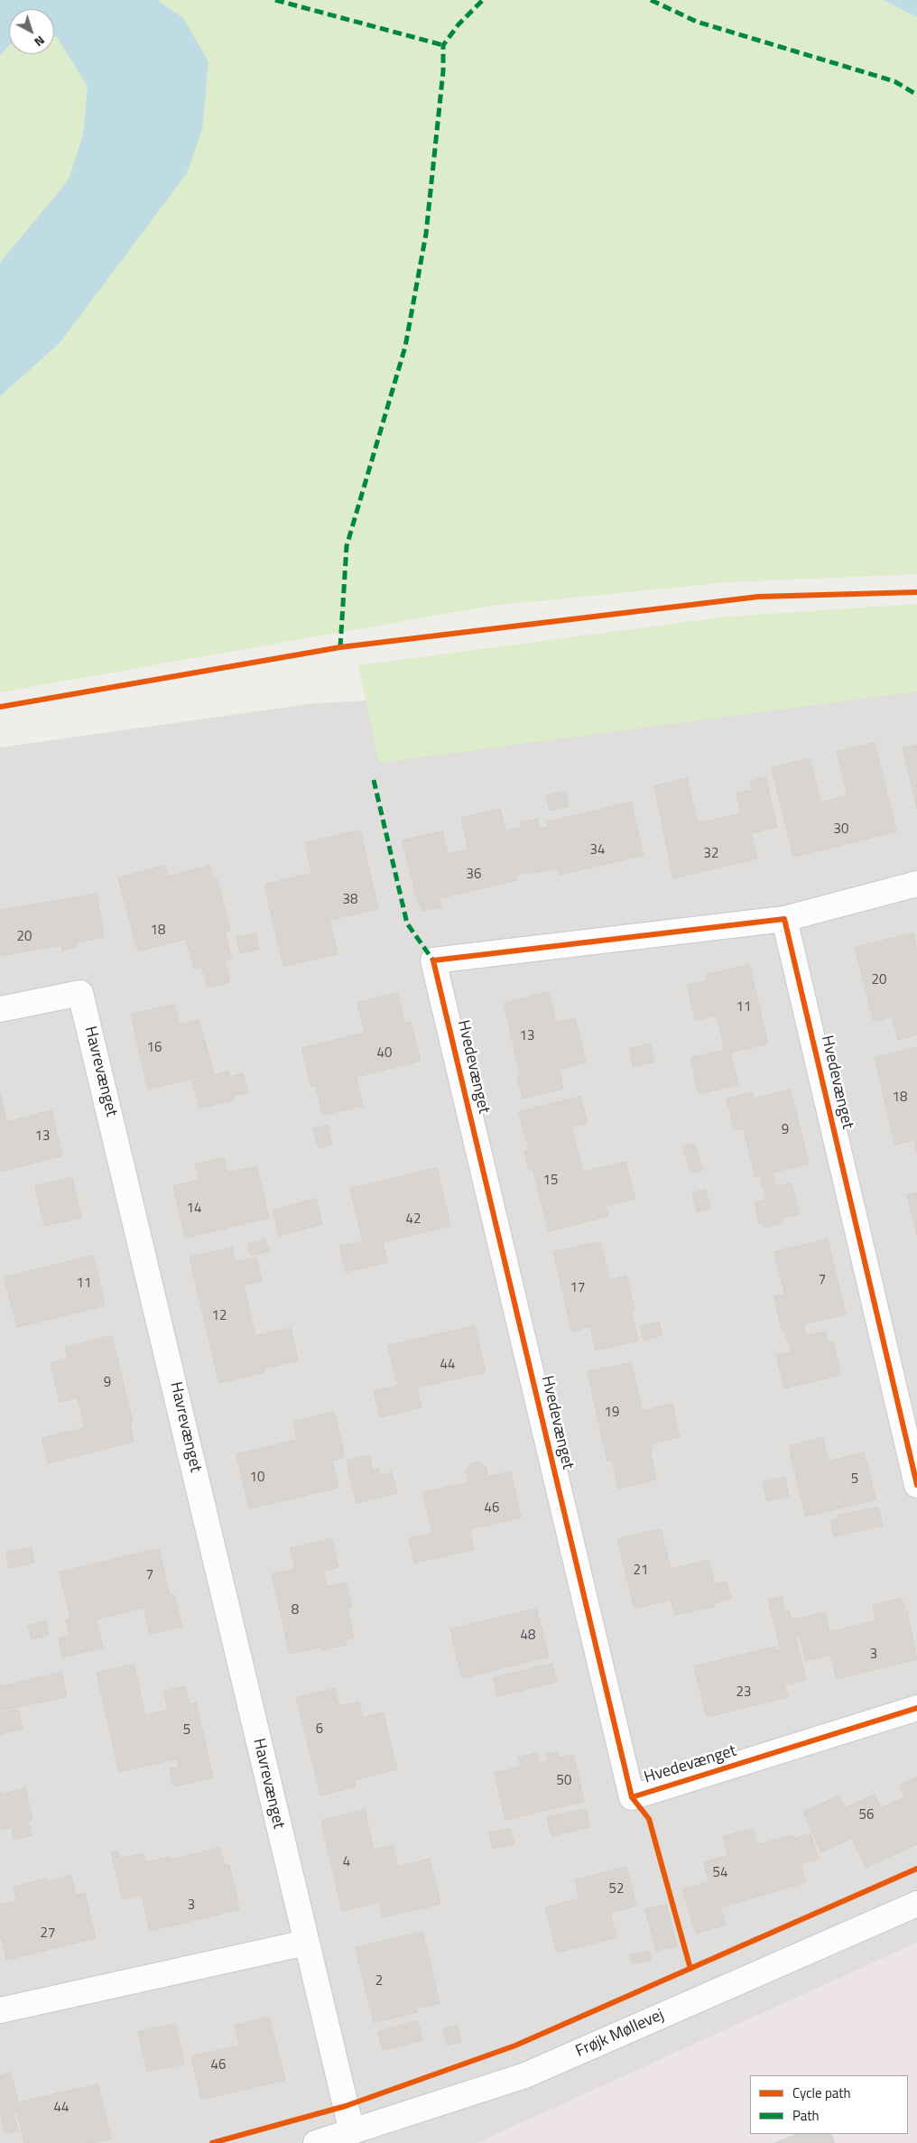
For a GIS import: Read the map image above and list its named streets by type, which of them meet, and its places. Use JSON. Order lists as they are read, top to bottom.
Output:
{
  "streets": {
    "street": ["Hvedevænget", "Havrevænget", "Frøjk Møllevej"]
  },
  "crossings": [
    ["Havrevænget", "Frøjk Møllevej"]
  ],
  "house_numbers": [
    "30",
    "34",
    "32",
    "36",
    "38",
    "18",
    "20",
    "20",
    "11",
    "13",
    "16",
    "40",
    "18",
    "9",
    "13",
    "15",
    "14",
    "42",
    "7",
    "11",
    "17",
    "12",
    "44",
    "9",
    "19",
    "10",
    "5",
    "46",
    "21",
    "7",
    "8",
    "48",
    "3",
    "23",
    "6",
    "5",
    "50",
    "56",
    "4",
    "54",
    "52",
    "3",
    "27",
    "2",
    "46",
    "44"
  ],
  "legend": ["Cycle path", "Path"],
  "north": "bottom right"
}
